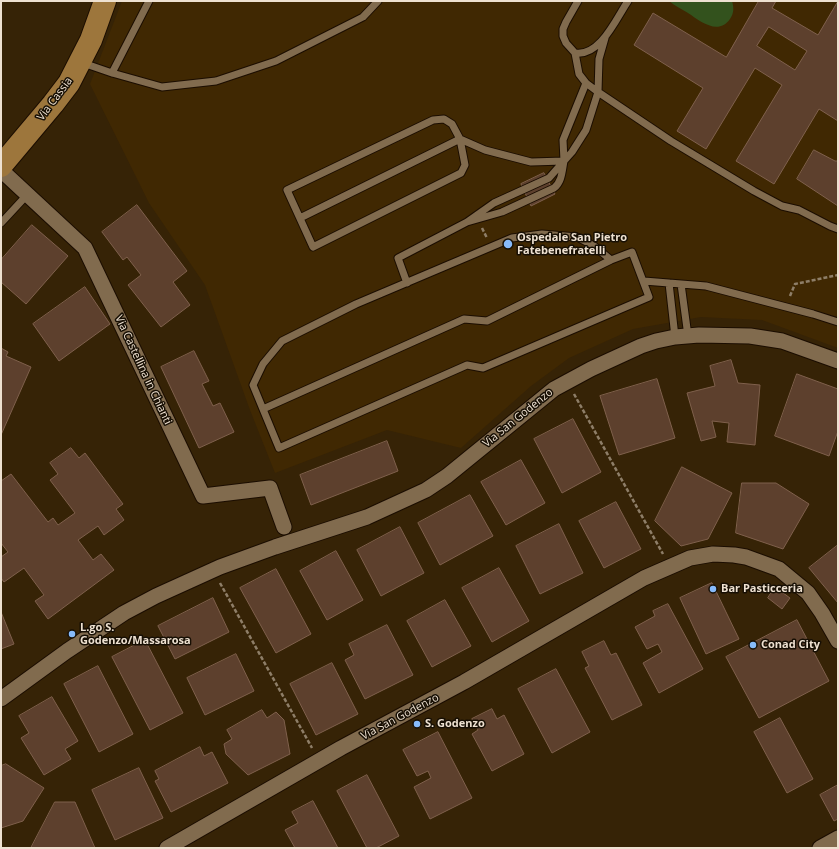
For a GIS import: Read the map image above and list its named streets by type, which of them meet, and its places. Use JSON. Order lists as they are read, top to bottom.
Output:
{
  "streets": {
    "main road": ["Via Cassia"],
    "street": ["Via Castellina in Chianti", "Via San Godenzo"]
  },
  "places": [
    "Ospedale San Pietro Fatebenefratelli",
    "Bar Pasticceria",
    "L.go S. Godenzo/Massarosa",
    "Conad City",
    "S. Godenzo"
  ]
}
